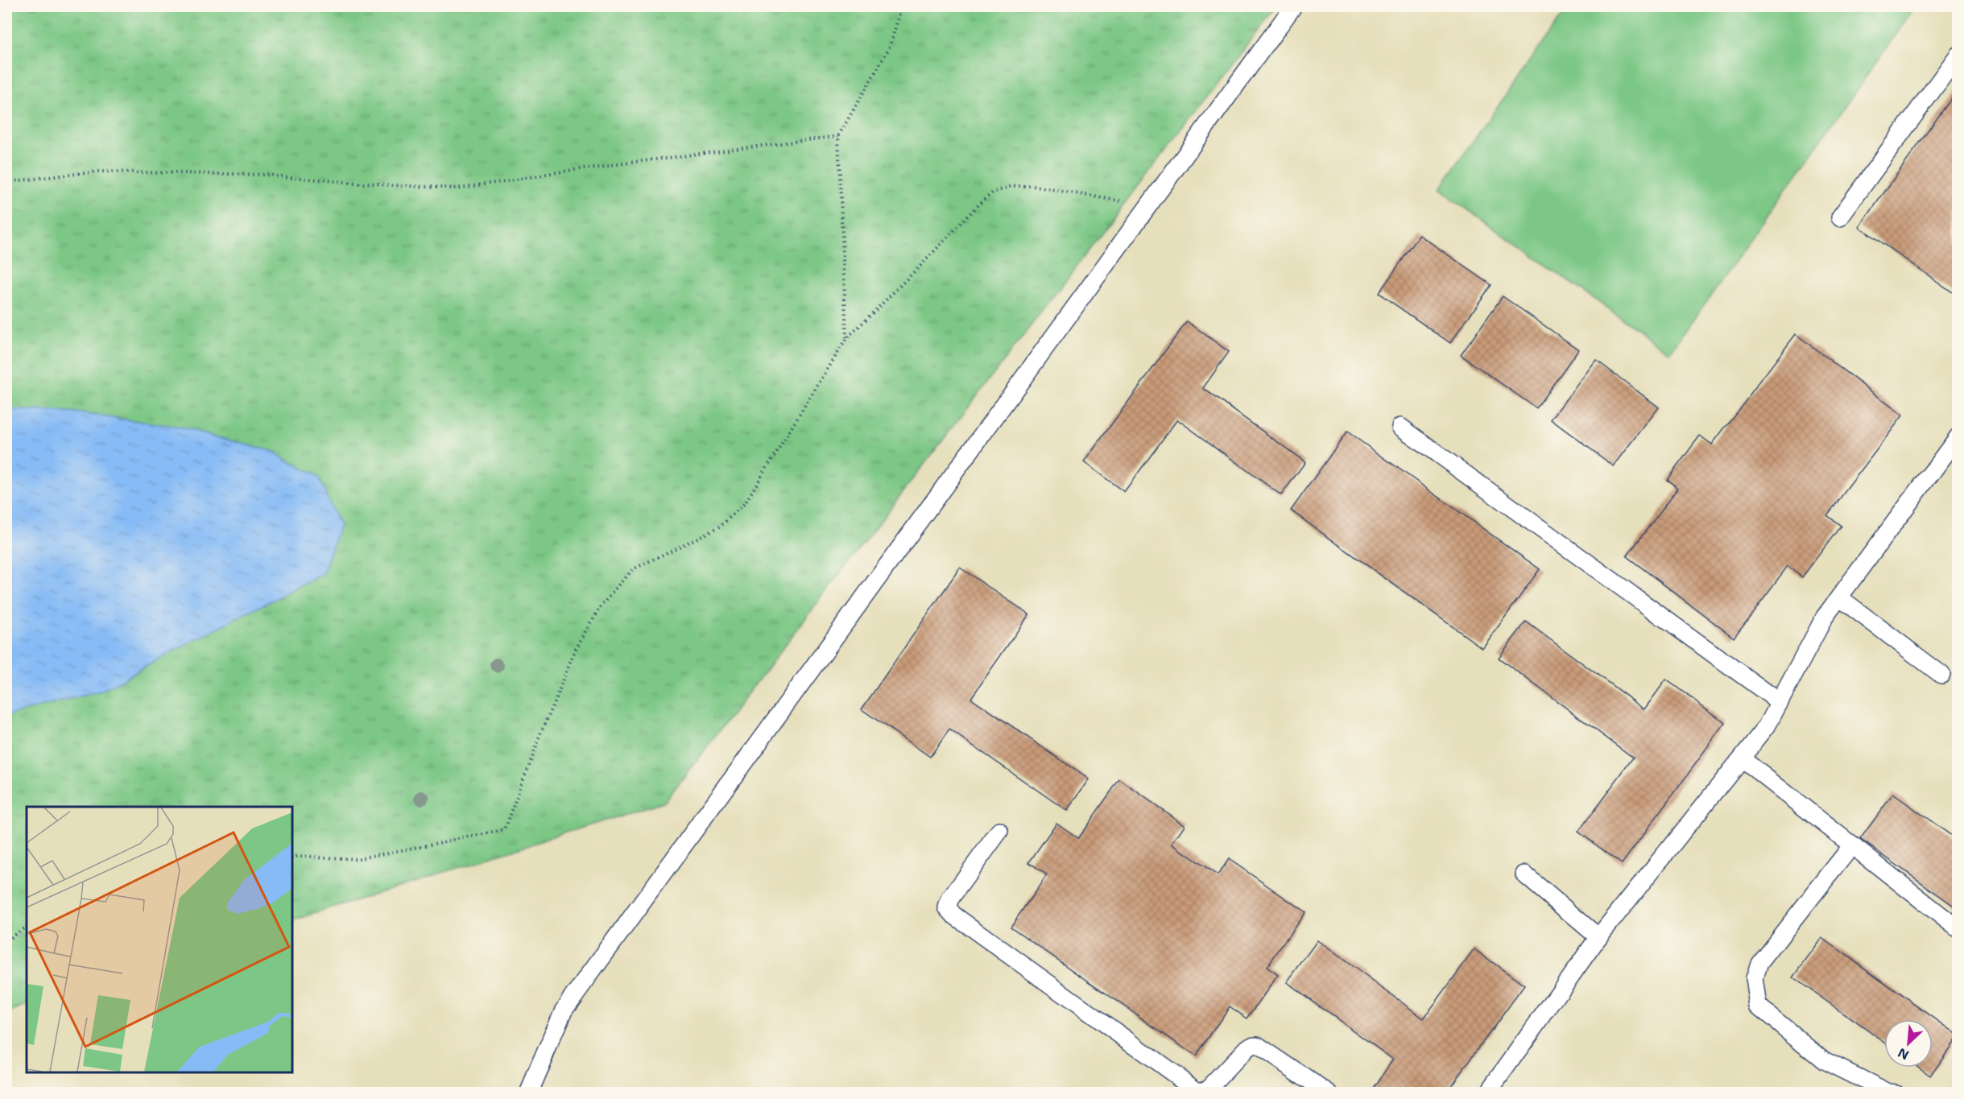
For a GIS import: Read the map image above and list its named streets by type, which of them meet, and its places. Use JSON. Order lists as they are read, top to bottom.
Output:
{
  "north": "bottom left"
}
